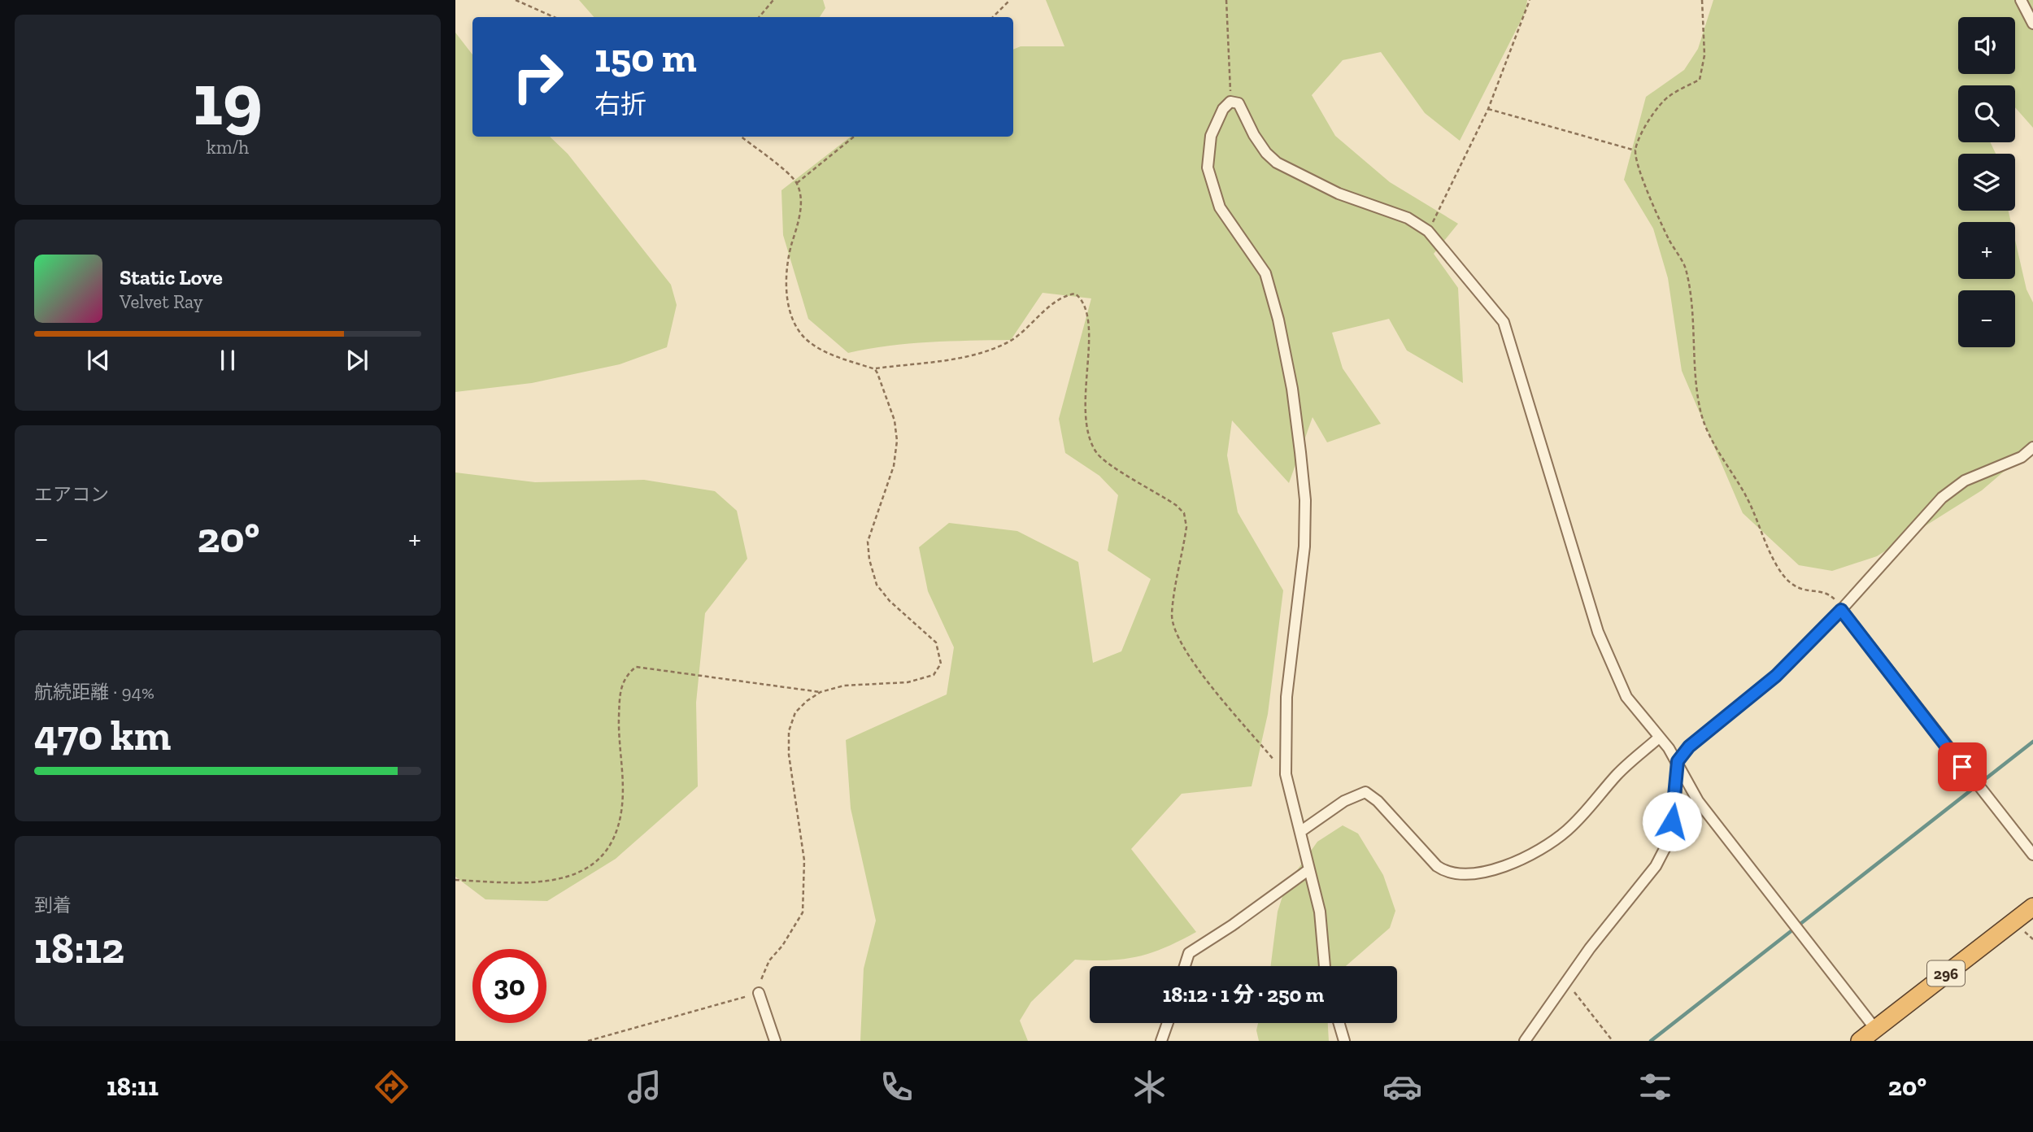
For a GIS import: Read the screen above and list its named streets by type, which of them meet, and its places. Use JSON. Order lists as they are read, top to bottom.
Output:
{
  "streets": {
    "highway": ["296"]
  },
  "page": {
    "tile": [
      ["19", "km/h"],
      "エアコン",
      ["航続距離 · 94%", "470 km"],
      ["到着", "18:12"]
    ],
    "map_buttons": ["+", "−"],
    "turn": ["150 m", "右折"],
    "song": ["Static Love", "Velvet Ray"],
    "heat": ["−", "20°", "+"],
    "limit": "30",
    "trip": "18:12 · 1 分 · 250 m",
    "tabs": ["18:11", "20°"]
  }
}
